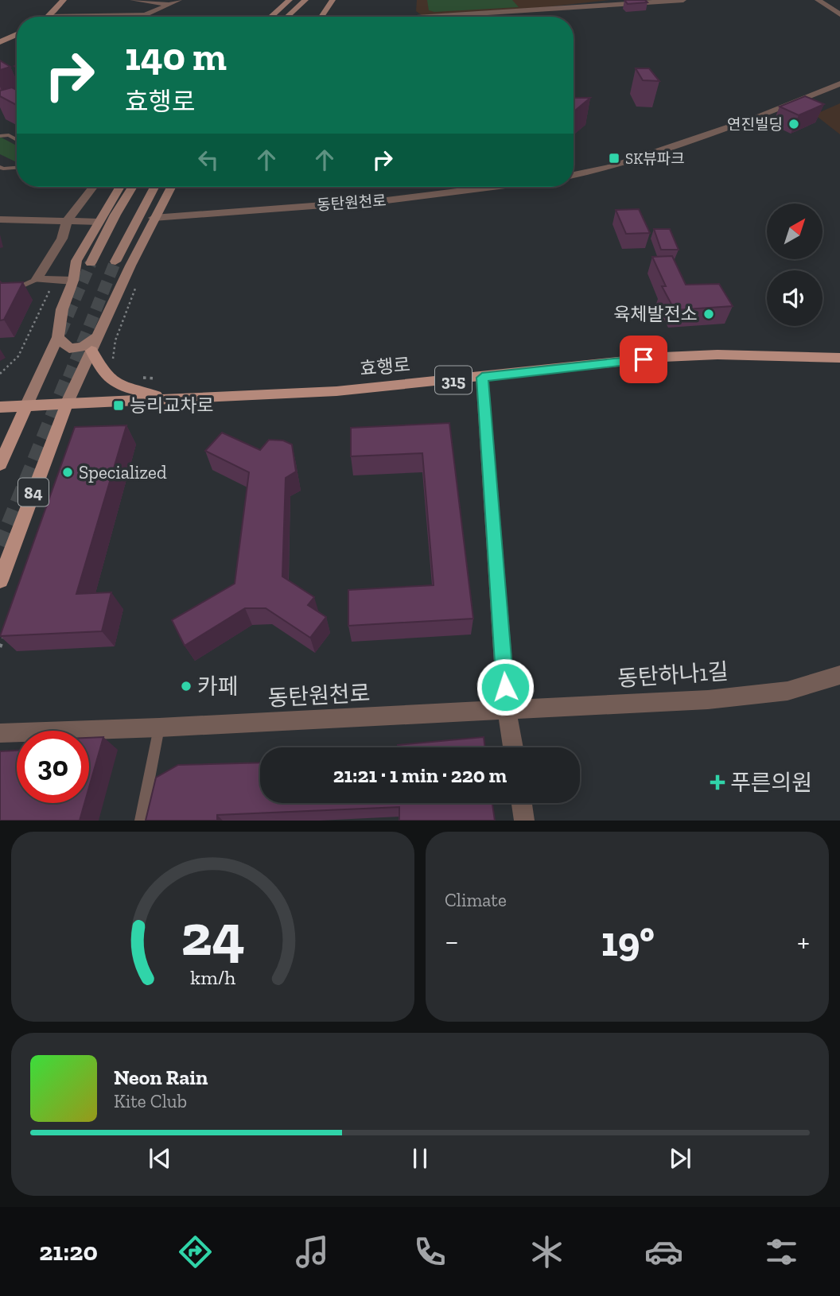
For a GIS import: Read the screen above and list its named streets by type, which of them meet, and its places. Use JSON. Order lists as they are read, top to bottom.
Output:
{
  "streets": {
    "main road": ["효행로", "315", "84"],
    "street": ["동탄원천로", "동탄하나1길"]
  },
  "crossings": [
    ["동탄원천로", "동탄하나1길"],
    ["효행로", "84"]
  ],
  "places": {
    "other": [
      "연진빌딩",
      "육체발전소",
      "Specialized",
      "카페"
    ],
    "transit": ["SK뷰파크", "능리교차로"],
    "health": ["푸른의원"]
  },
  "north": "top right",
  "page": {
    "turn": ["140 m", "효행로"],
    "limit": "30",
    "trip": "21:21 · 1 min · 220 m",
    "tile": "Climate",
    "heat": ["−", "19°", "+"],
    "song": ["Neon Rain", "Kite Club"],
    "tabs": "21:20",
    "gauge": ["24", "km/h"]
  }
}
